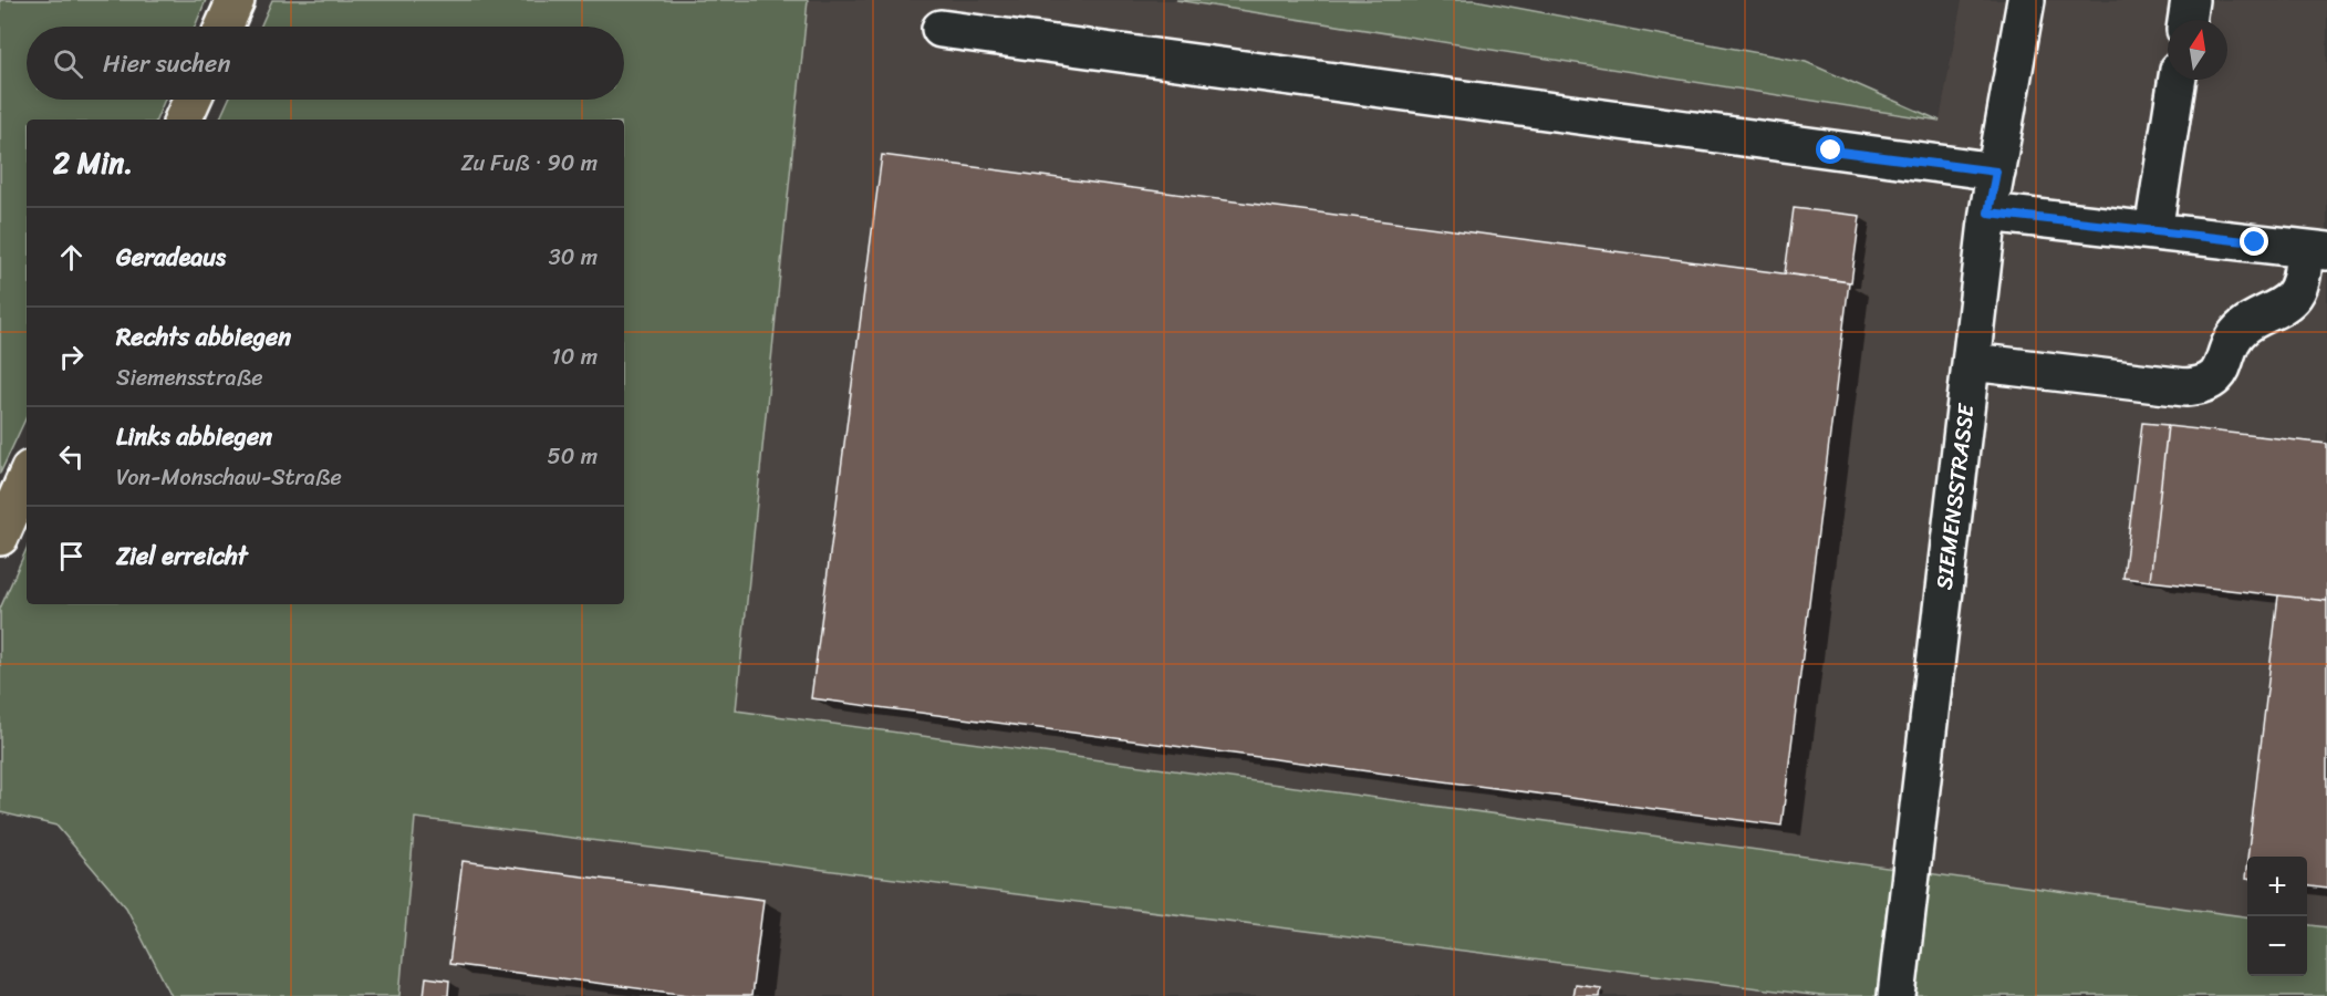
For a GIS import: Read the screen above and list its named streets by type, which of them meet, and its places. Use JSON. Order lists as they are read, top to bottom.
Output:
{
  "streets": {
    "street": ["SIEMENSSTRASSE"]
  },
  "north": "top",
  "page": {
    "search": "Hier suchen",
    "heading": ["2 Min.", "Zu Fuß · 90 m"],
    "list": [
      ["Geradeaus", "30 m"],
      ["Rechts abbiegen", "Siemensstraße", "10 m"],
      ["Links abbiegen", "Von-Monschaw-Straße", "50 m"],
      "Ziel erreicht"
    ],
    "map_buttons": ["+", "−"]
  }
}
